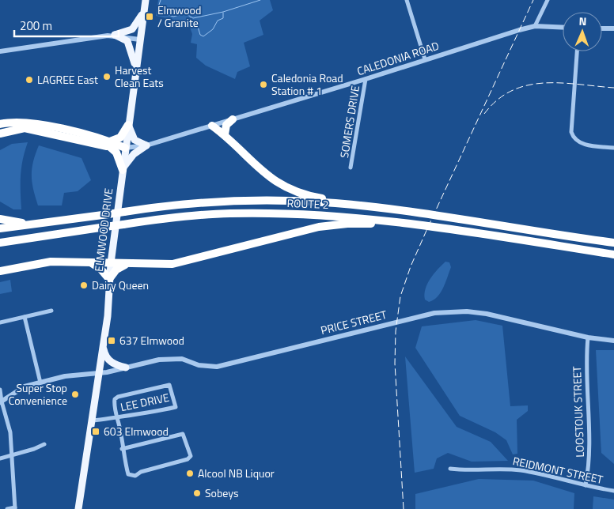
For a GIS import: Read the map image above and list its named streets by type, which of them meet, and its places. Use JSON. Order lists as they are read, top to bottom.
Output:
{
  "streets": {
    "highway": ["ROUTE 2"],
    "main road": ["ELMWOOD DRIVE"],
    "street": [
      "CALEDONIA ROAD",
      "SOMERS DRIVE",
      "PRICE STREET",
      "LEE DRIVE",
      "LOOSTOUK STREET",
      "REIDMONT STREET"
    ]
  },
  "crossings": [
    ["CALEDONIA ROAD", "SOMERS DRIVE"],
    ["CALEDONIA ROAD", "ELMWOOD DRIVE"],
    ["ELMWOOD DRIVE", "PRICE STREET"],
    ["PRICE STREET", "LOOSTOUK STREET"],
    ["LOOSTOUK STREET", "REIDMONT STREET"]
  ],
  "places": {
    "transit": ["Elmwood / Granite", "637 Elmwood", "603 Elmwood"],
    "other": [
      "Harvest Clean Eats",
      "LAGREE East",
      "Caledonia Road Station # 1",
      "Dairy Queen",
      "Super Stop Convenience",
      "Alcool NB Liquor",
      "Sobeys"
    ]
  },
  "scale_bar": "200 m",
  "north": "top"
}
